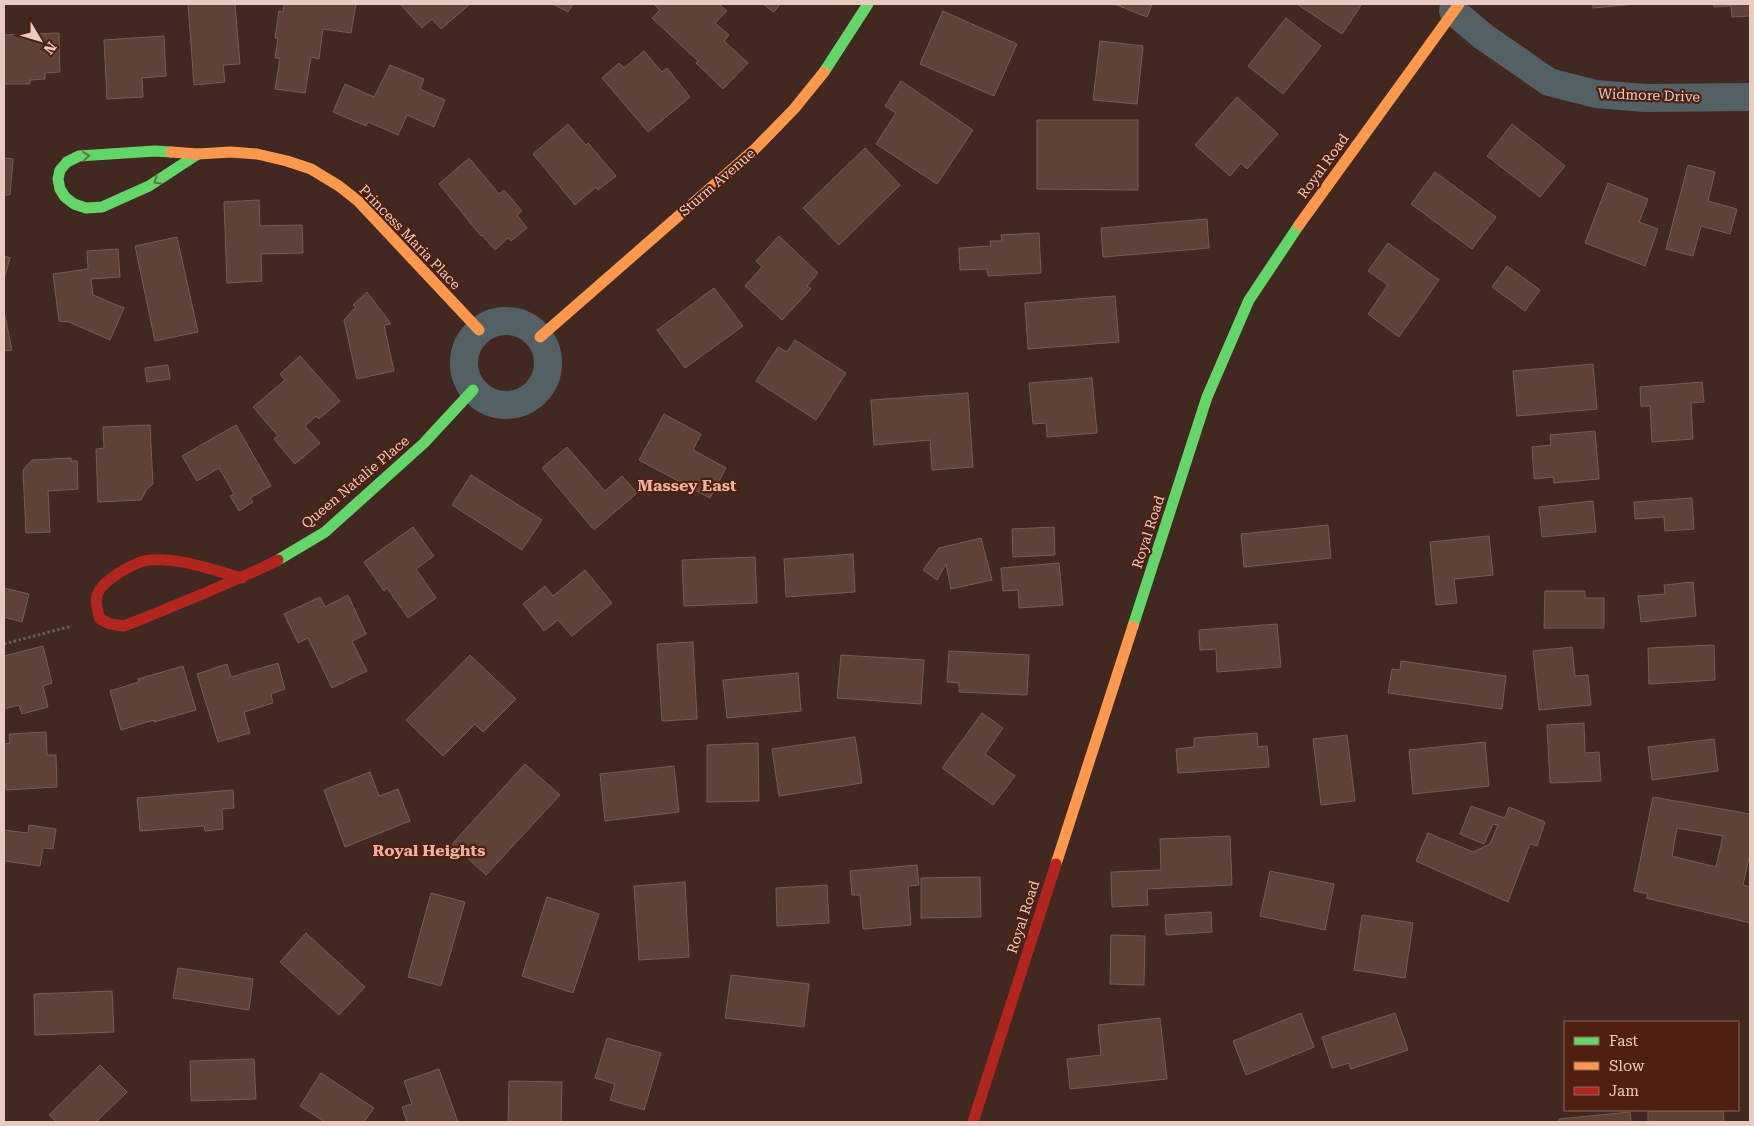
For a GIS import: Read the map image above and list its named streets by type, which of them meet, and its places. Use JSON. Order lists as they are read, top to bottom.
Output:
{
  "streets": {
    "street": [
      "Widmore Drive",
      "Royal Road",
      "Sturm Avenue",
      "Princess Maria Place",
      "Queen Natalie Place"
    ]
  },
  "crossings": [
    ["Widmore Drive", "Royal Road"],
    ["Sturm Avenue", "Princess Maria Place"],
    ["Sturm Avenue", "Queen Natalie Place"],
    ["Princess Maria Place", "Queen Natalie Place"]
  ],
  "districts": ["Massey East", "Royal Heights"],
  "legend": ["Fast", "Slow", "Jam"],
  "north": "bottom right"
}
